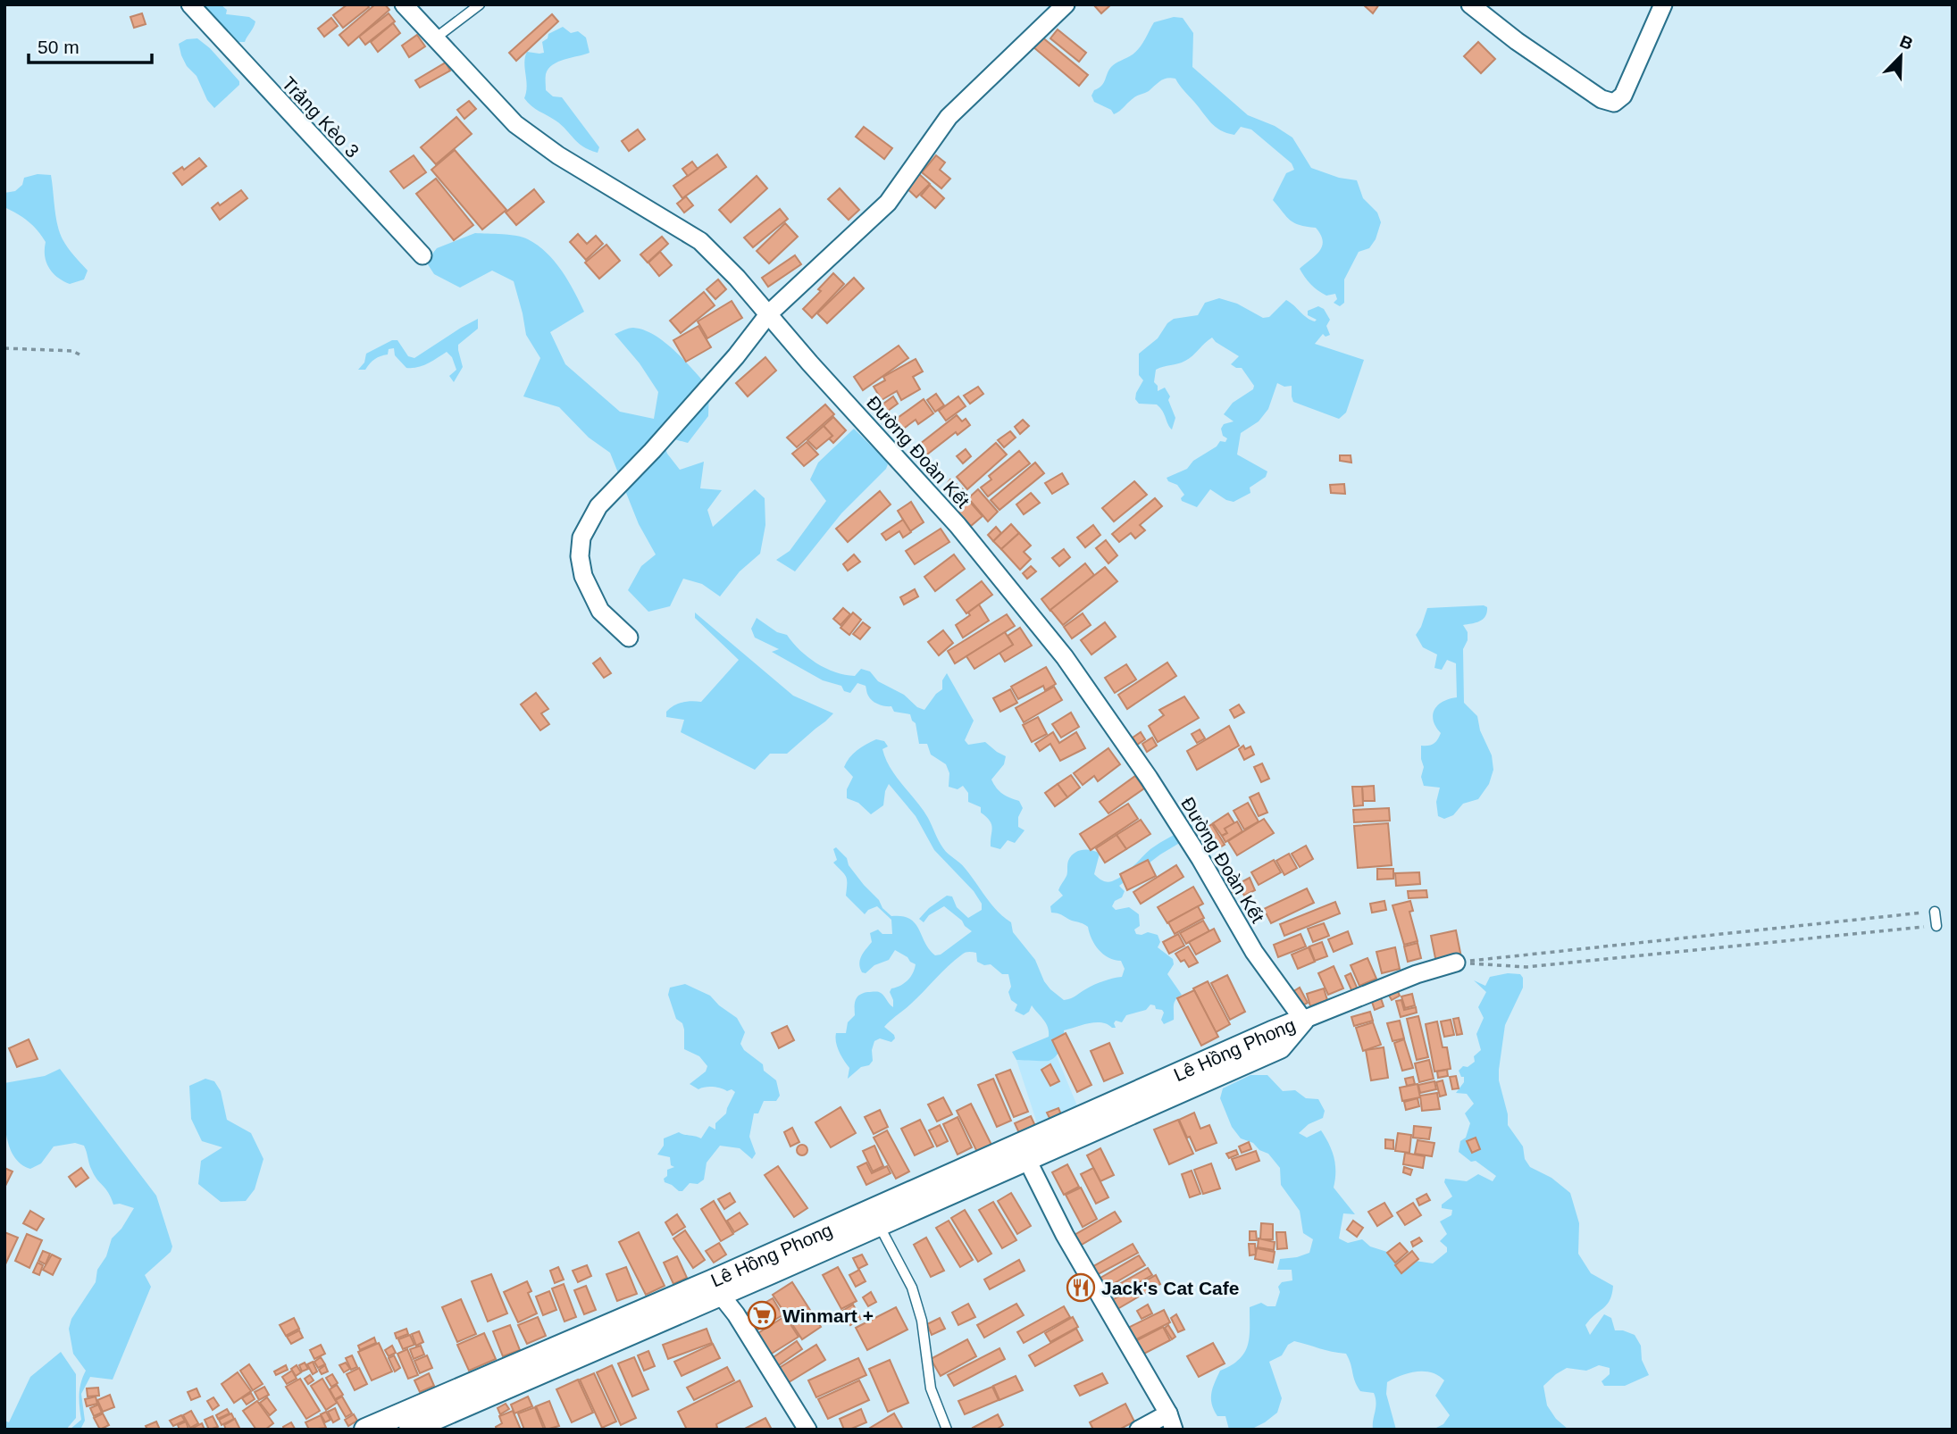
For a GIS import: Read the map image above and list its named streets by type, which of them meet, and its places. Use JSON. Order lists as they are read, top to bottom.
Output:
{
  "streets": {
    "street": ["Trảng Kèo 3", "Đường Đoàn Kết", "Lê Hồng Phong"]
  },
  "crossings": [
    ["Đường Đoàn Kết", "Lê Hồng Phong"]
  ],
  "places": {
    "restaurant": ["Jack's Cat Cafe"],
    "supermarket": ["Winmart +"]
  },
  "scale_bar": "50 m",
  "north": "top right"
}
